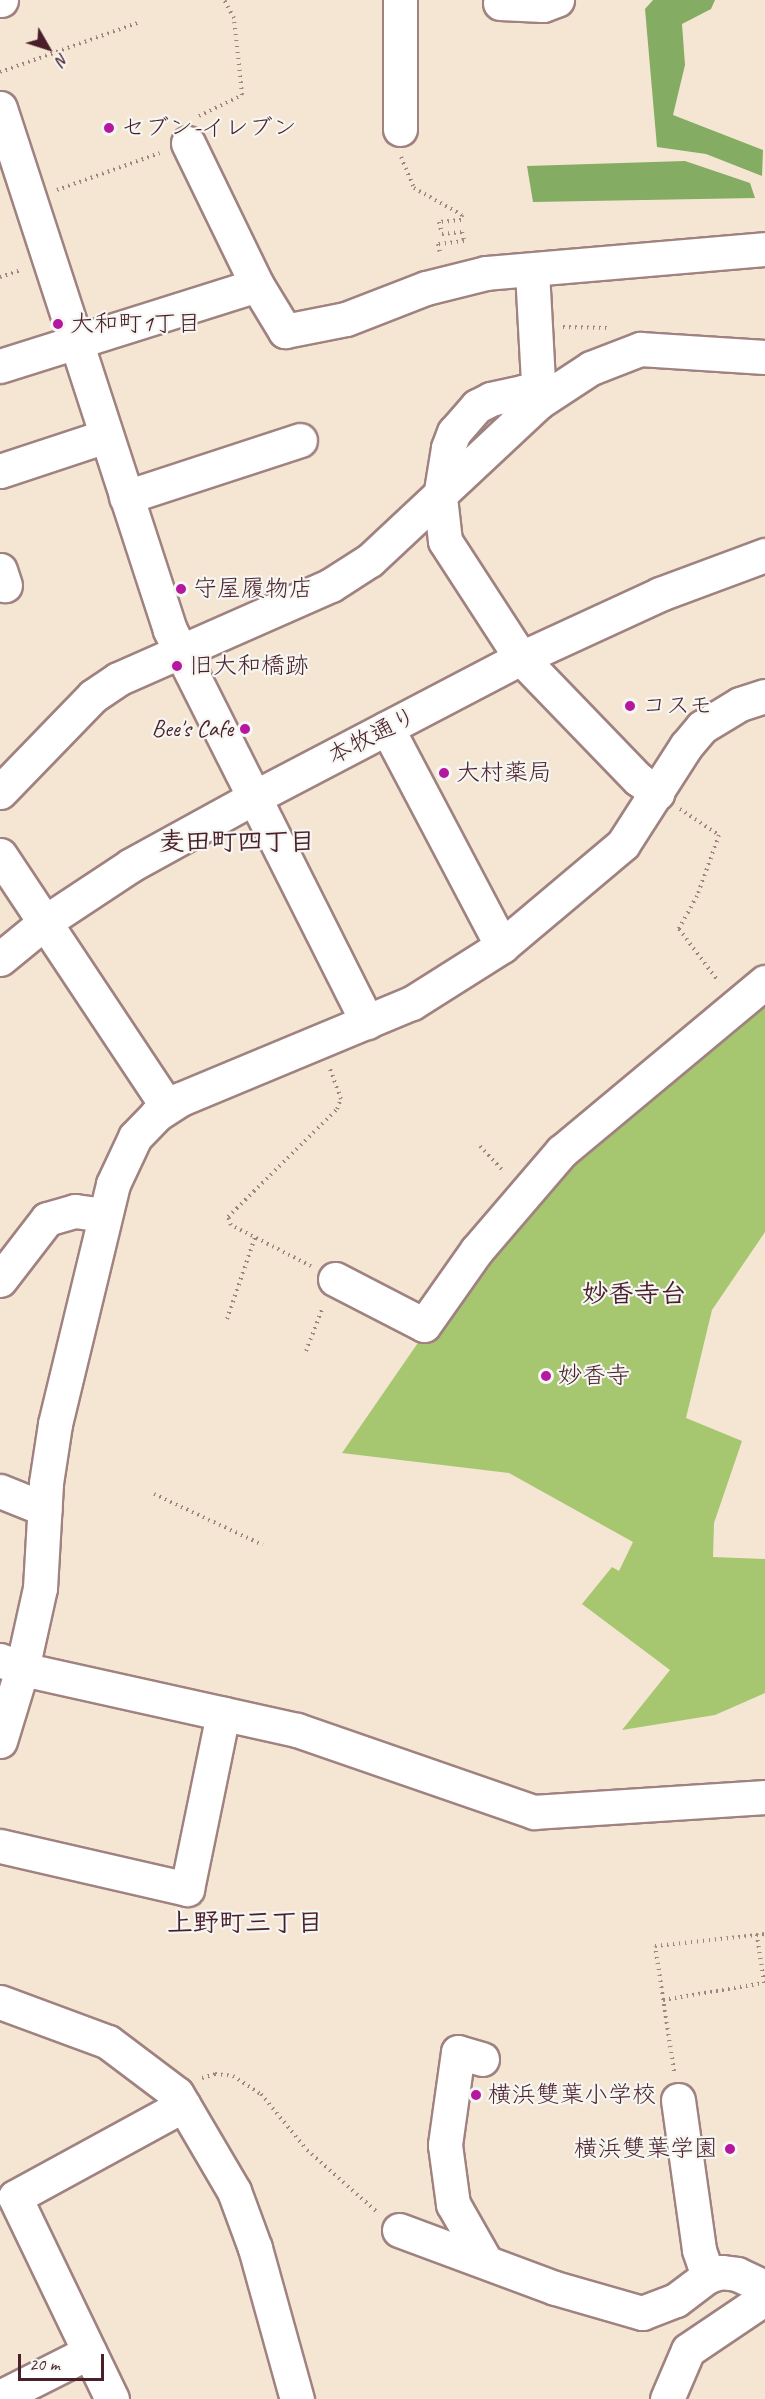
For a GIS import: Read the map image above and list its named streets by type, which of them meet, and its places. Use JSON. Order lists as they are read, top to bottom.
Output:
{
  "streets": {
    "street": ["本牧通り"]
  },
  "districts": ["麦田町四丁目", "妙香寺台", "上野町三丁目"],
  "places": [
    "セブン-イレブン",
    "大和町1丁目",
    "守屋履物店",
    "旧大和橋跡",
    "コスモ",
    "Bee's Cafe",
    "大村薬局",
    "妙香寺",
    "横浜雙葉小学校",
    "横浜雙葉学園"
  ],
  "scale_bar": "20 m",
  "north": "bottom right"
}
